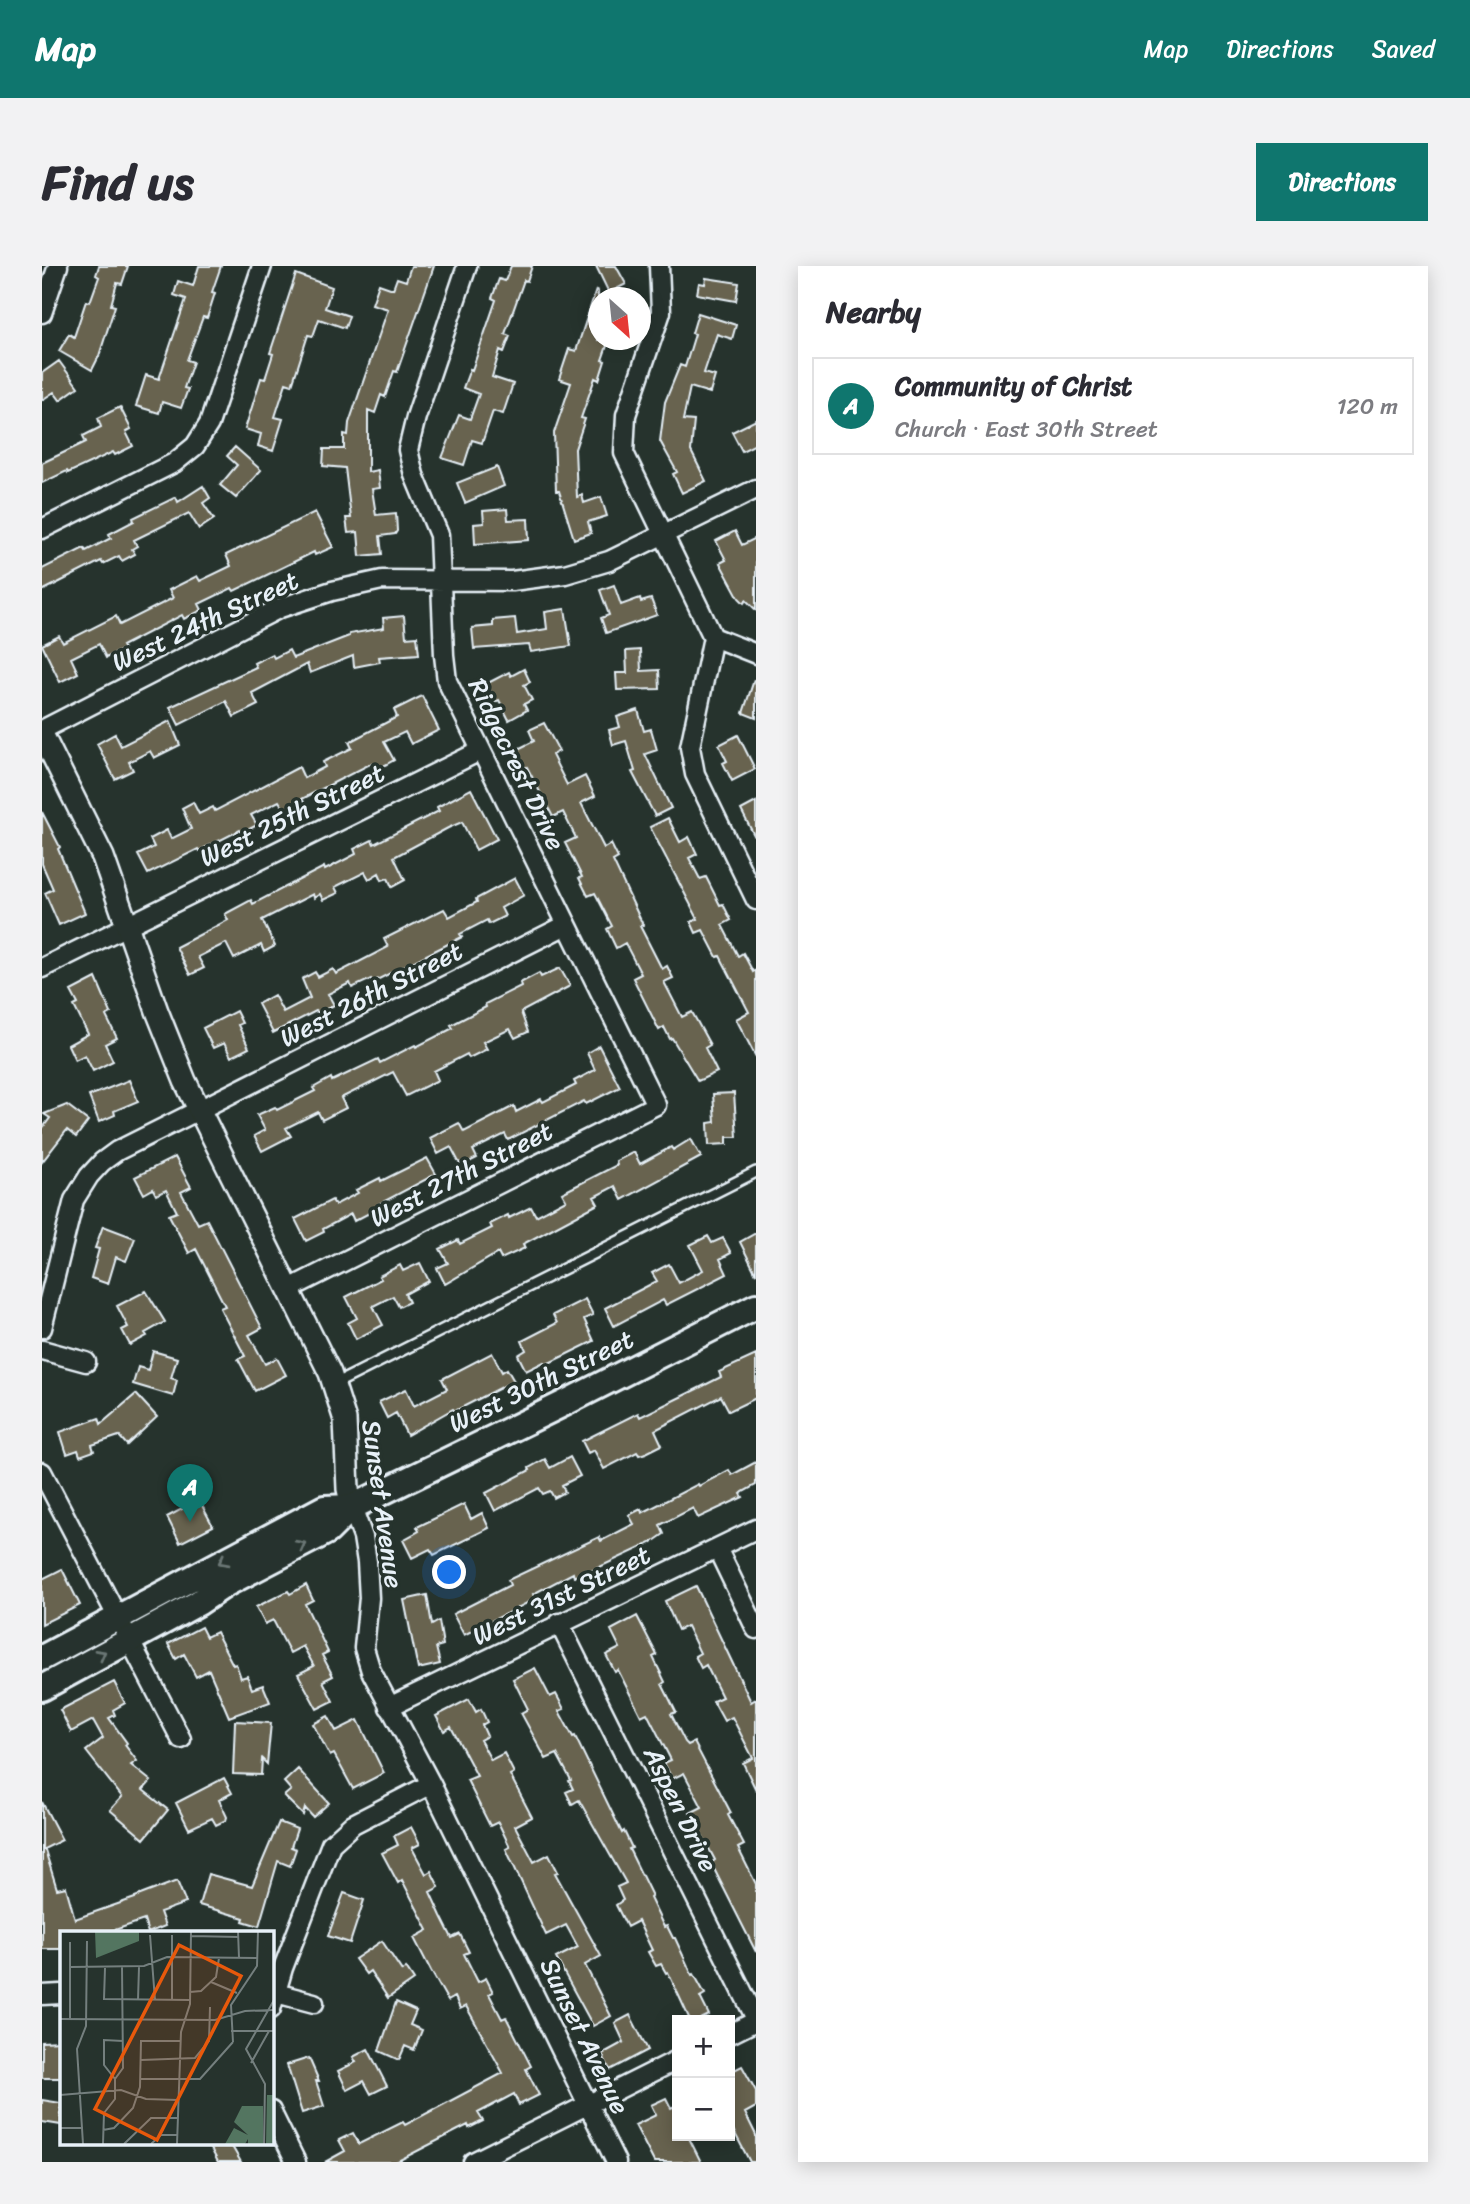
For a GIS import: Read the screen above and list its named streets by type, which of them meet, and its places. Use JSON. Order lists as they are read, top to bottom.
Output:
{
  "streets": {
    "main road": ["West 30th Street"],
    "street": [
      "West 24th Street",
      "Ridgecrest Drive",
      "West 25th Street",
      "West 26th Street",
      "West 27th Street",
      "Sunset Avenue",
      "West 31st Street",
      "Aspen Drive"
    ]
  },
  "crossings": [
    ["West 24th Street", "Ridgecrest Drive"],
    ["West 24th Street", "Sunset Avenue"],
    ["Ridgecrest Drive", "West 25th Street"],
    ["Ridgecrest Drive", "West 26th Street"],
    ["Ridgecrest Drive", "West 27th Street"],
    ["West 25th Street", "Sunset Avenue"],
    ["West 26th Street", "Sunset Avenue"],
    ["West 27th Street", "Sunset Avenue"],
    ["West 30th Street", "Sunset Avenue"],
    ["Sunset Avenue", "West 31st Street"],
    ["West 31st Street", "Aspen Drive"]
  ],
  "north": "bottom right",
  "page": {
    "header": "Map",
    "nav": ["Map", "Directions", "Saved"],
    "title": "Find us",
    "buttons": "Directions",
    "heading": "Nearby",
    "list": [
      {
        "mark": "A",
        "name": "Community of Christ",
        "note": "Church · East 30th Street",
        "value": "120 m"
      }
    ],
    "pins": "A",
    "map_buttons": ["+", "−"]
  }
}
